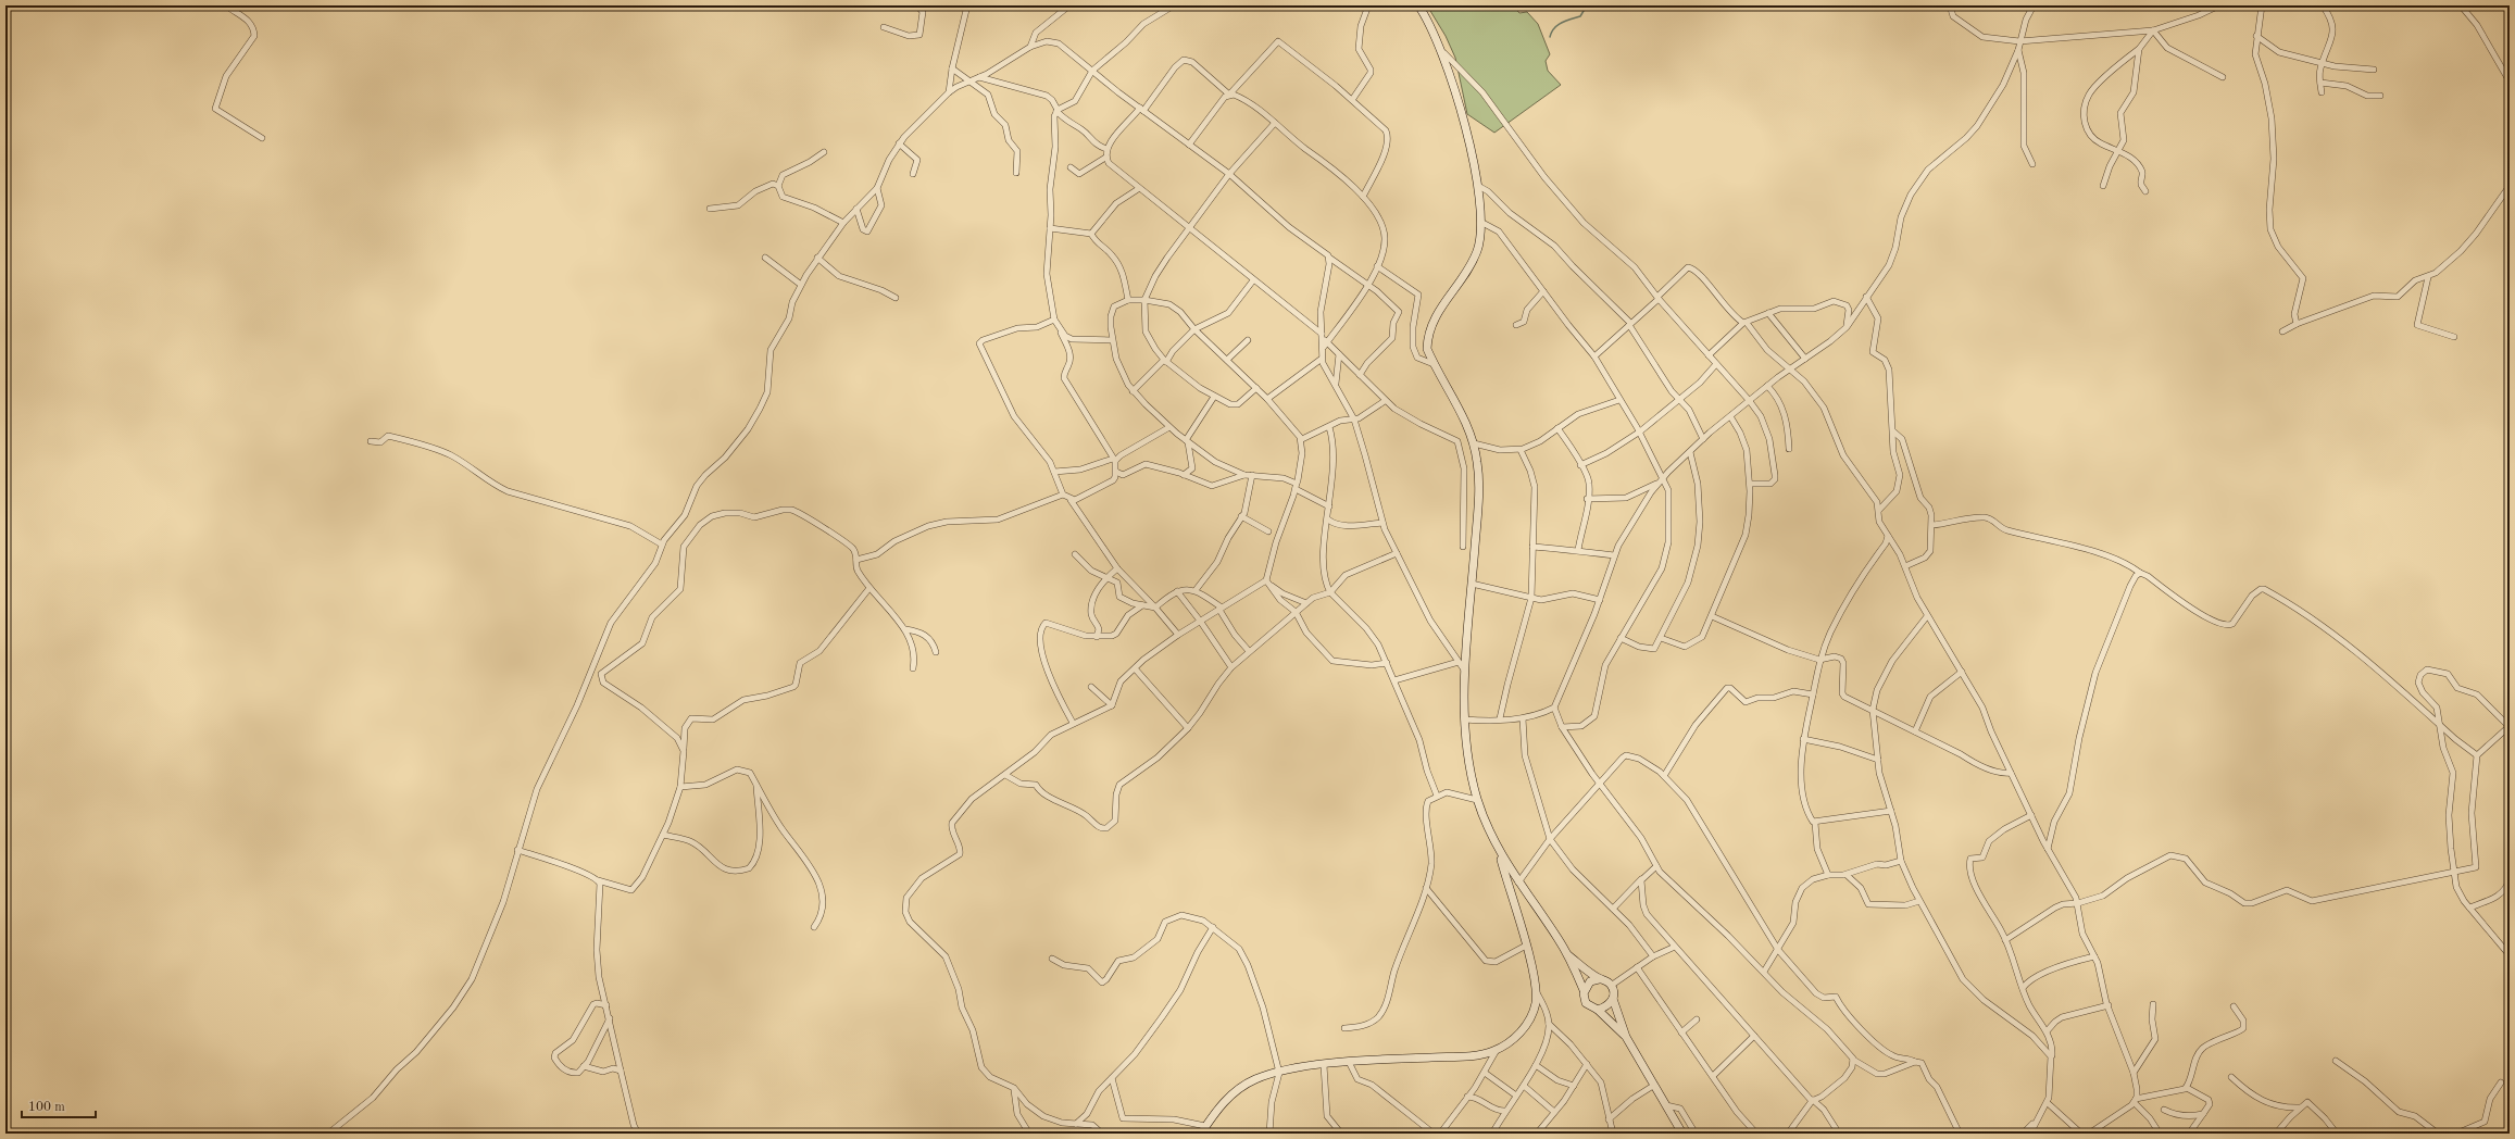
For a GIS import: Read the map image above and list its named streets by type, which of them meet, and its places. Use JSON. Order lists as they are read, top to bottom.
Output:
{
  "scale_bar": "100 m"
}
